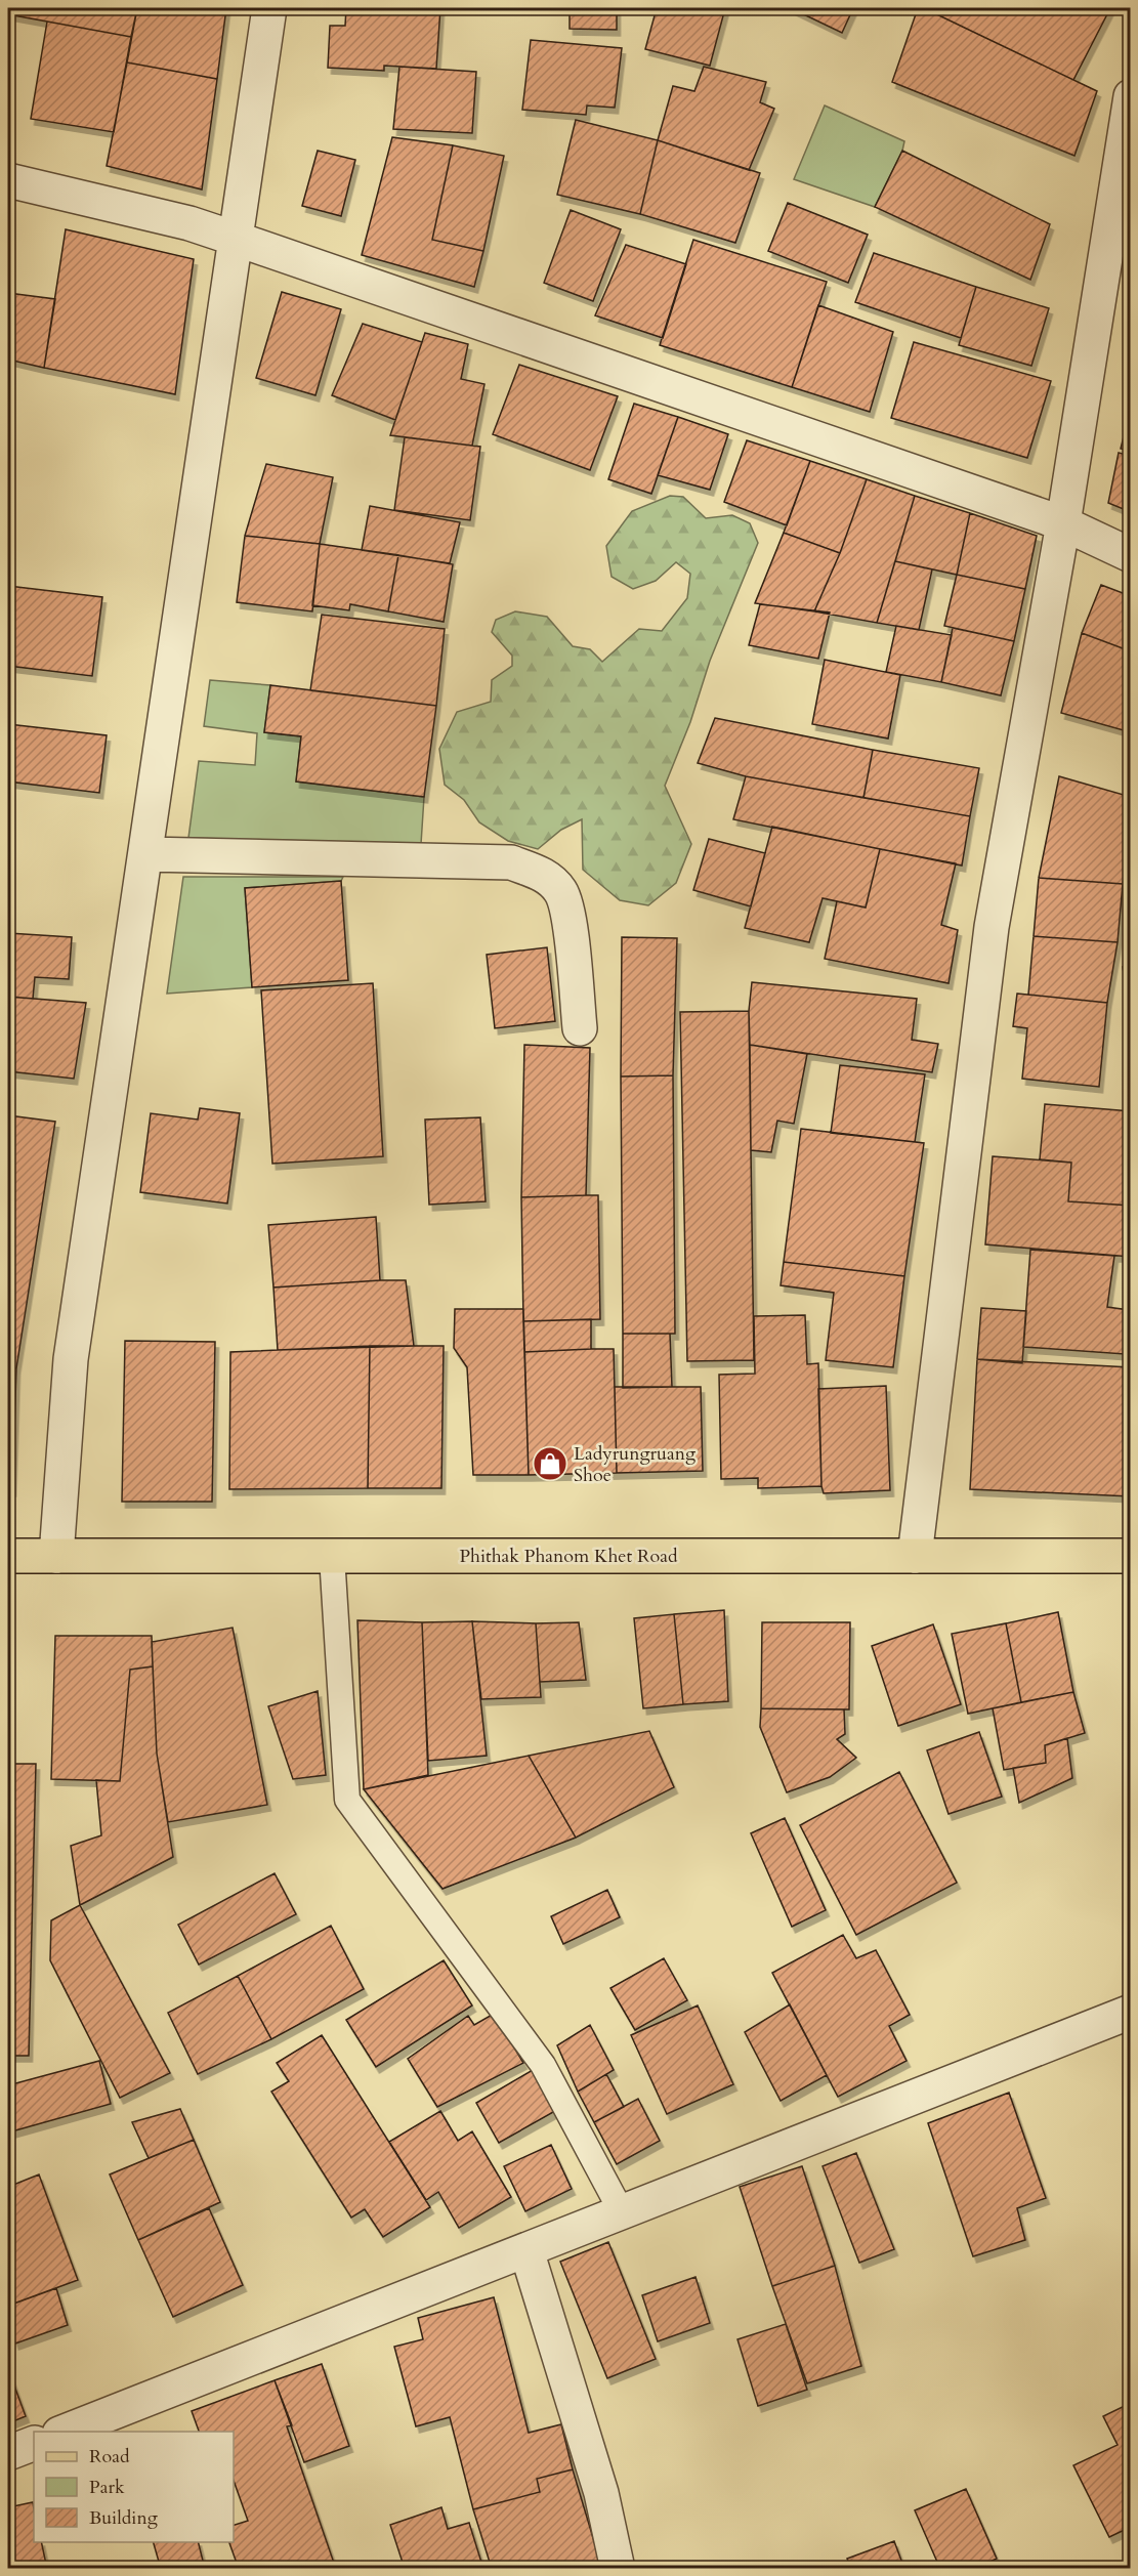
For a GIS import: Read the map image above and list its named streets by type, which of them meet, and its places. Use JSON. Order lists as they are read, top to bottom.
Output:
{
  "streets": {
    "main road": ["Phithak Phanom Khet Road"]
  },
  "places": {
    "shop": ["Ladyrungruang Shoe"]
  },
  "legend": ["Road", "Park", "Building"]
}
